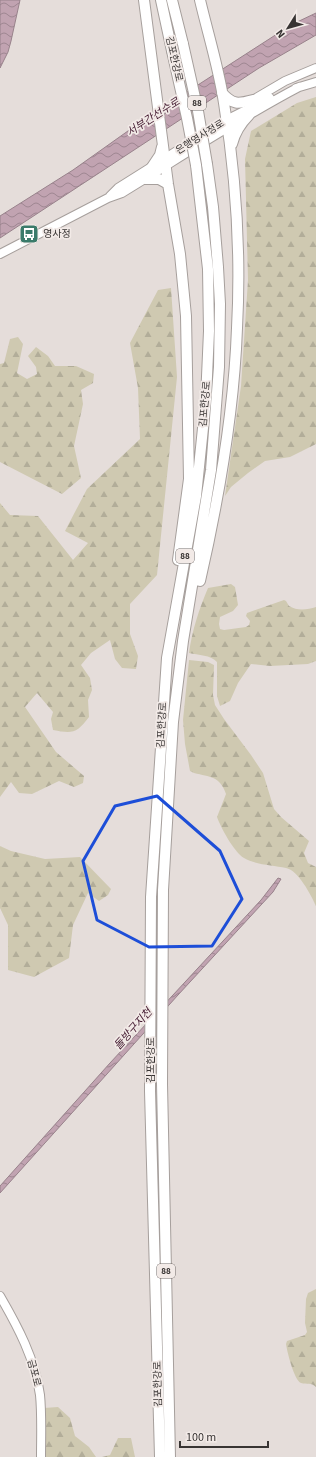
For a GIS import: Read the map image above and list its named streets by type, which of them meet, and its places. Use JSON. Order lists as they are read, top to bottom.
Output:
{
  "streets": {
    "highway": ["김포한강로", "88"],
    "street": ["은행영사정로", "금포로"]
  },
  "water": ["서부간선수로", "돌방구지천"],
  "places": {
    "bus stop": ["영사정"]
  },
  "scale_bar": "100 m",
  "north": "bottom left"
}
